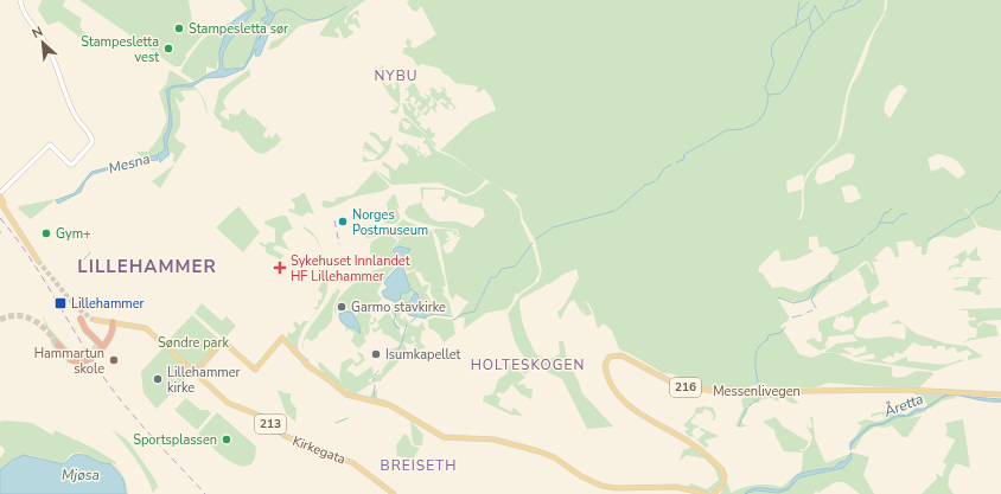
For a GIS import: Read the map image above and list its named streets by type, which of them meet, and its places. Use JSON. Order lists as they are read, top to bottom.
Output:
{
  "streets": {
    "main road": [
      "216",
      "Messenlivegen",
      "213",
      "Kirkegata"
    ]
  },
  "crossings": [
    ["213", "Kirkegata"]
  ],
  "districts": [
    "NYBU",
    "LILLEHAMMER",
    "HOLTESKOGEN",
    "BREISETH"
  ],
  "water": ["Mesna", "Åretta", "Mjøsa"],
  "parks": ["Søndre park"],
  "places": {
    "other": [
      "Stampesletta sør",
      "Stampesletta vest",
      "Norges Postmuseum",
      "Gym+",
      "Garmo stavkirke",
      "Isumkapellet",
      "Hammartun skole",
      "Lillehammer kirke",
      "Sportsplassen"
    ],
    "health": ["Sykehuset Innlandet HF Lillehammer"],
    "transit": ["Lillehammer"]
  },
  "north": "top left"
}
